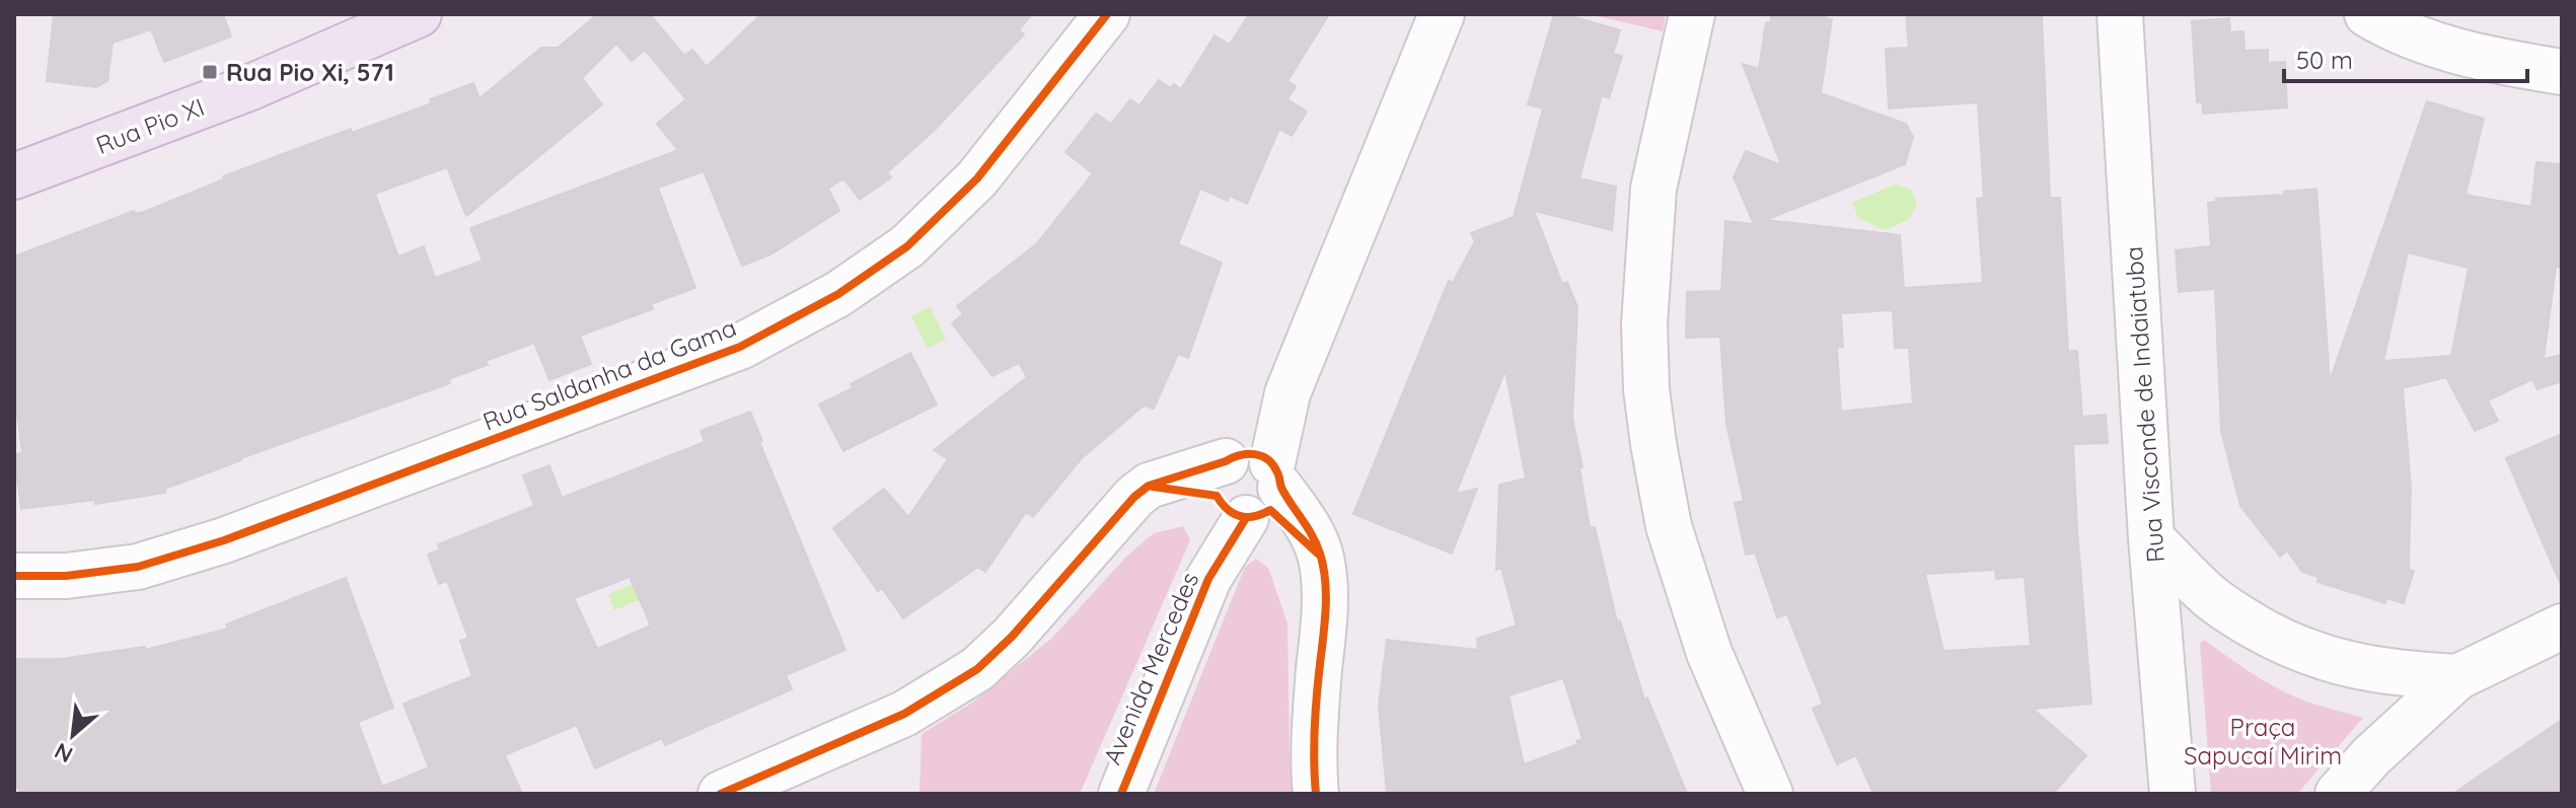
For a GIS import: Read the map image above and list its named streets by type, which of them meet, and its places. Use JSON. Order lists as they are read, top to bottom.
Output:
{
  "streets": {
    "main road": ["Rua Pio XI"],
    "street": ["Rua Saldanha da Gama", "Rua Visconde de Indaiatuba", "Avenida Mercedes"]
  },
  "parks": ["Praça Sapucaí Mirim"],
  "places": {
    "transit": ["Rua Pio Xi, 571"]
  },
  "scale_bar": "50 m",
  "north": "bottom left"
}
